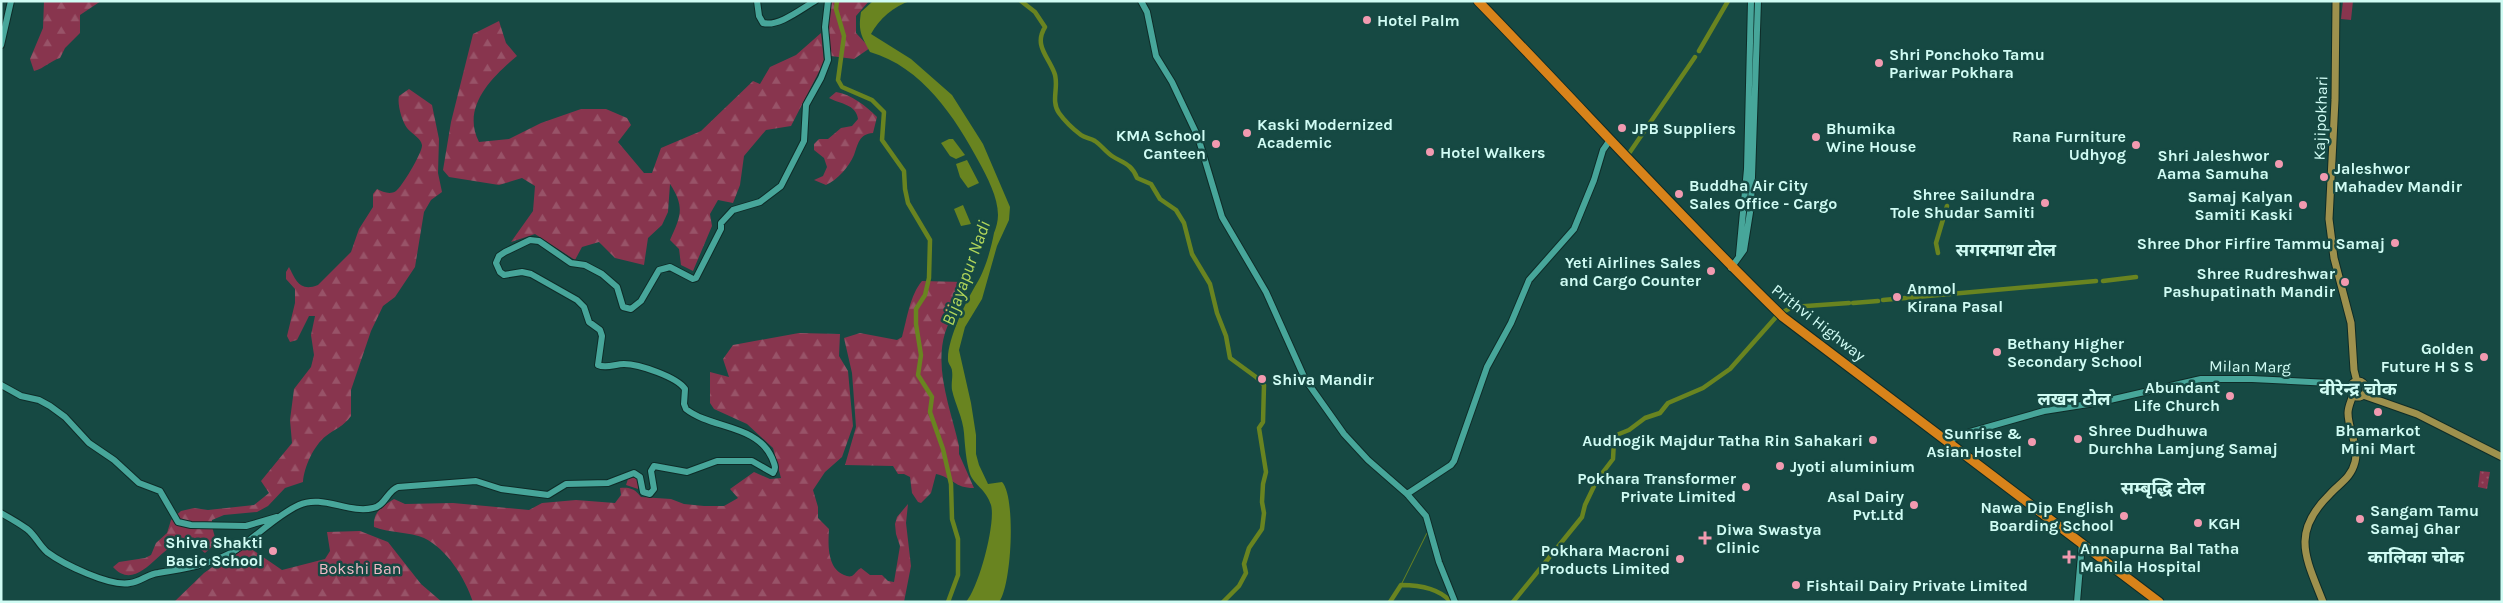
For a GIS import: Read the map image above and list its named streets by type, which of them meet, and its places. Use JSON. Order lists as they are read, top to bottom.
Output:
{
  "streets": {
    "highway": ["Prithvi Highway"],
    "main road": ["Kajipokhari", "Milan Marg"]
  },
  "crossings": [
    ["Prithvi Highway", "Milan Marg"]
  ],
  "districts": [
    "सगरमाथा टोल",
    "वीरेन्द्र चोक",
    "लखन टोल",
    "सम्बृद्धि टोल",
    "कालिका चोक"
  ],
  "water": ["Bijayapur Nadi"],
  "parks": ["Bokshi Ban"],
  "places": {
    "other": [
      "Hotel Palm",
      "Shri Ponchoko Tamu Pariwar Pokhara",
      "JPB Suppliers",
      "Kaski Modernized Academic",
      "Bhumika Wine House",
      "KMA School Canteen",
      "Rana Furniture Udhyog",
      "Hotel Walkers",
      "Shri Jaleshwor Aama Samuha",
      "Jaleshwor Mahadev Mandir",
      "Buddha Air City Sales Office - Cargo",
      "Shree Sailundra Tole Shudar Samiti",
      "Samaj Kalyan Samiti Kaski",
      "Shree Dhor Firfire Tammu Samaj",
      "Yeti Airlines Sales and Cargo Counter",
      "Shree Rudreshwar Pashupatinath Mandir",
      "Anmol Kirana Pasal",
      "Bethany Higher Secondary School",
      "Golden Future H S S",
      "Shiva Mandir",
      "Abundant Life Church",
      "Bhamarkot Mini Mart",
      "Shree Dudhuwa Durchha Lamjung Samaj",
      "Audhogik Majdur Tatha Rin Sahakari",
      "Sunrise & Asian Hostel",
      "Jyoti aluminium",
      "Pokhara Transformer Private Limited",
      "Asal Dairy Pvt.Ltd",
      "Nawa Dip English Boarding School",
      "Sangam Tamu Samaj Ghar",
      "KGH",
      "Shiva Shakti Basic School",
      "Pokhara Macroni Products Limited",
      "Fishtail Dairy Private Limited"
    ],
    "health": ["Diwa Swastya Clinic", "Annapurna Bal Tatha Mahila Hospital"]
  }
}
